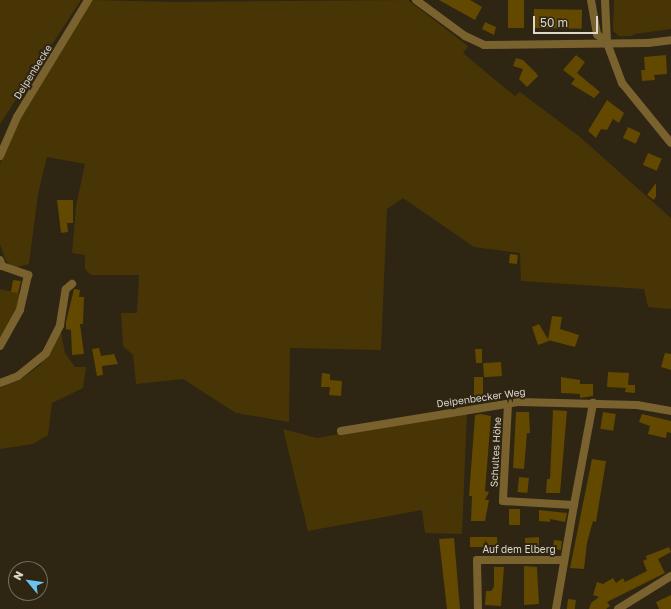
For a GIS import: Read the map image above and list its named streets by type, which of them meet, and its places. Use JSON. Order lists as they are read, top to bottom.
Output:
{
  "streets": {
    "street": [
      "Deipenbecke",
      "Deipenbecker Weg",
      "Schultes Höhe",
      "Auf dem Elberg"
    ]
  },
  "crossings": [
    ["Deipenbecker Weg", "Schultes Höhe"],
    ["Schultes Höhe", "Auf dem Elberg"]
  ],
  "scale_bar": "50 m",
  "north": "top left"
}
